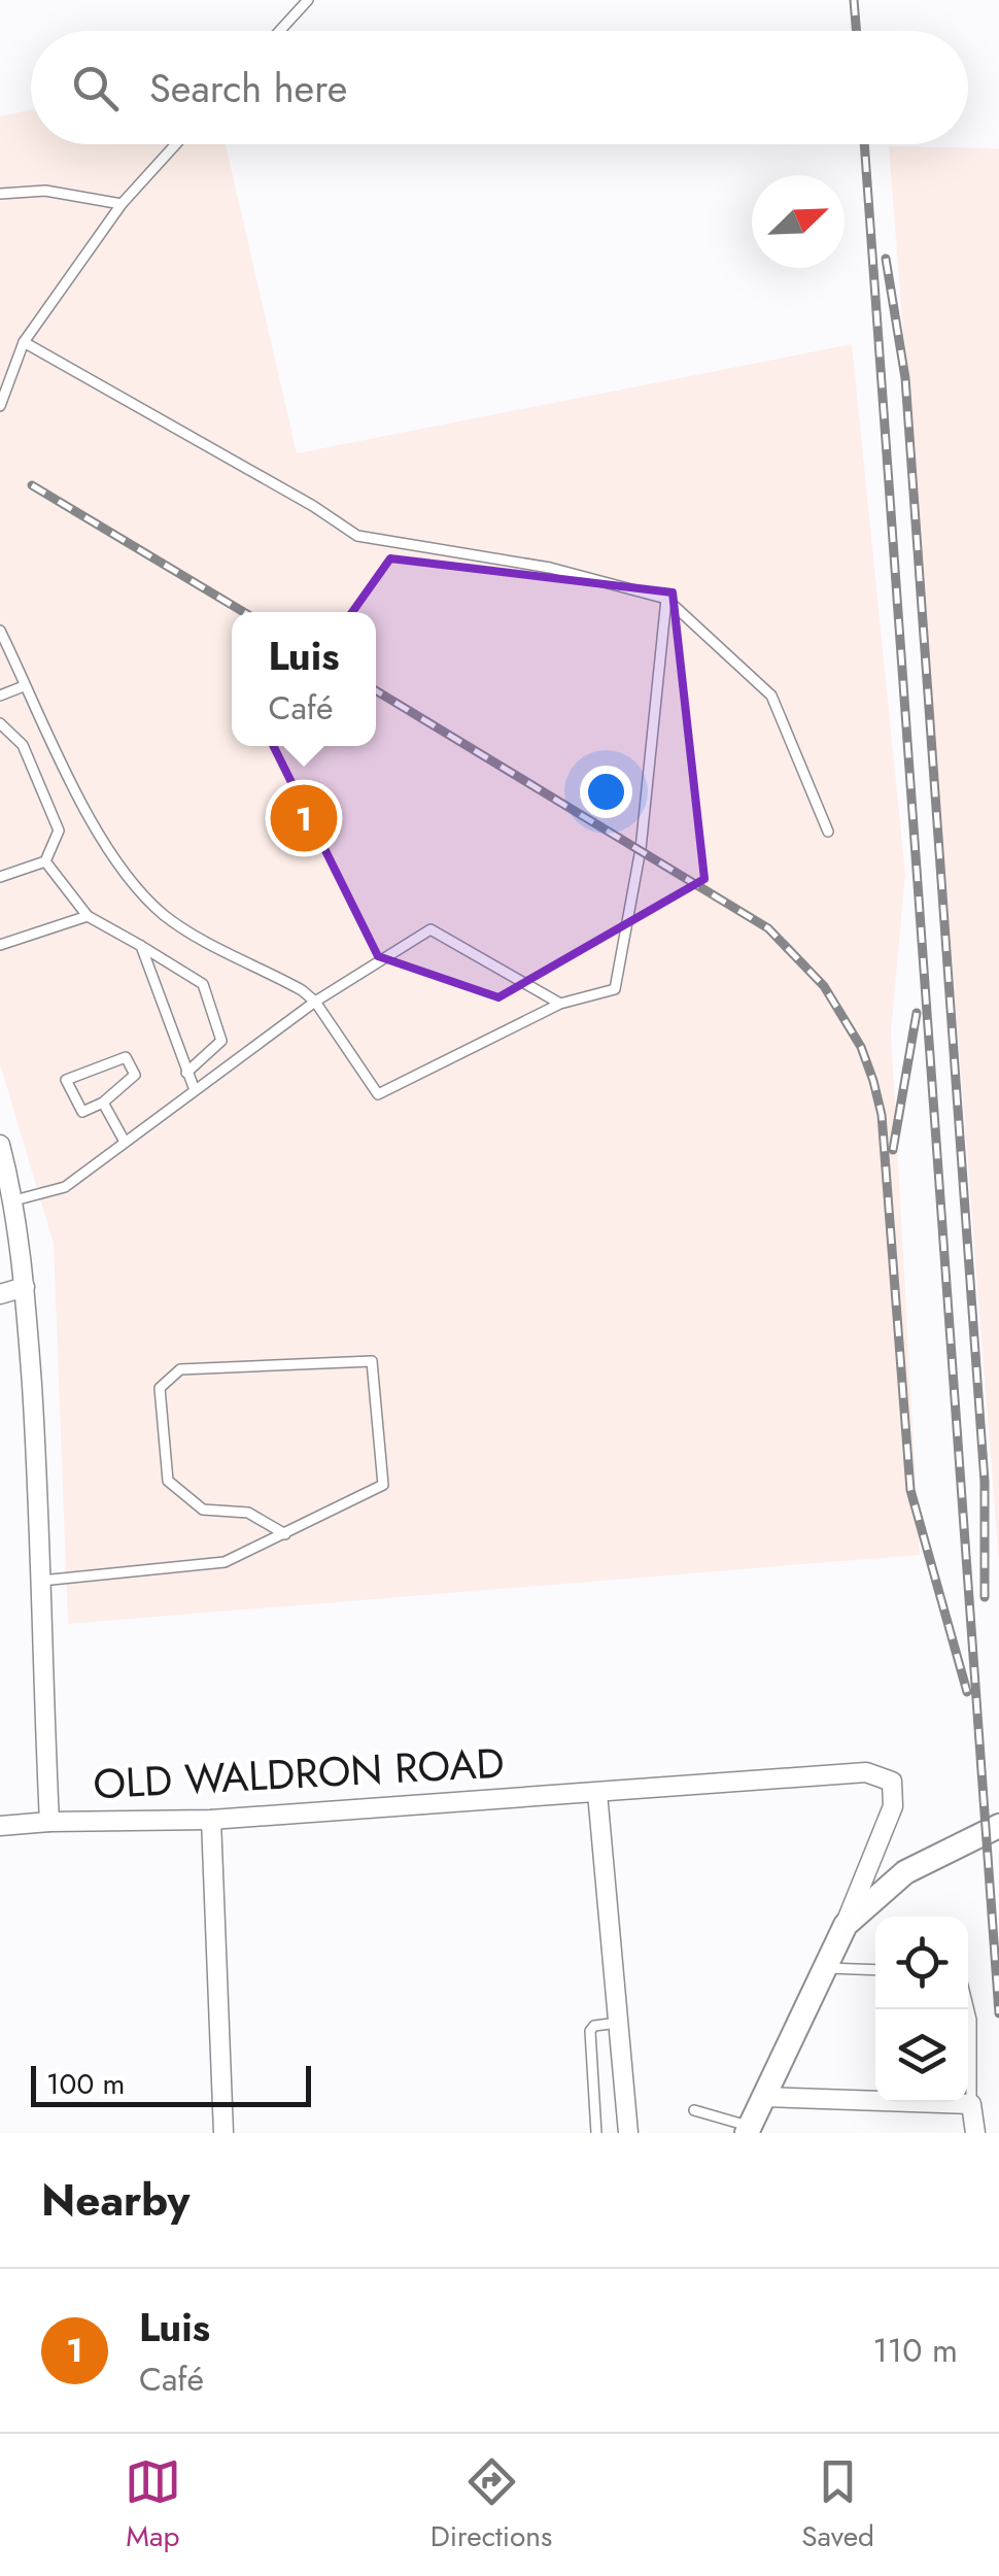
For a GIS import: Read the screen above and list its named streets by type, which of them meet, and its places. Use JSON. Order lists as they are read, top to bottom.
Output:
{
  "streets": {
    "street": ["OLD WALDRON ROAD"]
  },
  "scale_bar": "100 m",
  "north": "top right",
  "page": {
    "search": "Search here",
    "popup": ["Luis", "Café"],
    "pins": "1",
    "scale": "100 m",
    "heading": "Nearby",
    "list": [
      {
        "mark": "1",
        "name": "Luis",
        "note": "Café",
        "value": "110 m"
      }
    ],
    "nav": ["Map", "Directions", "Saved"]
  }
}
